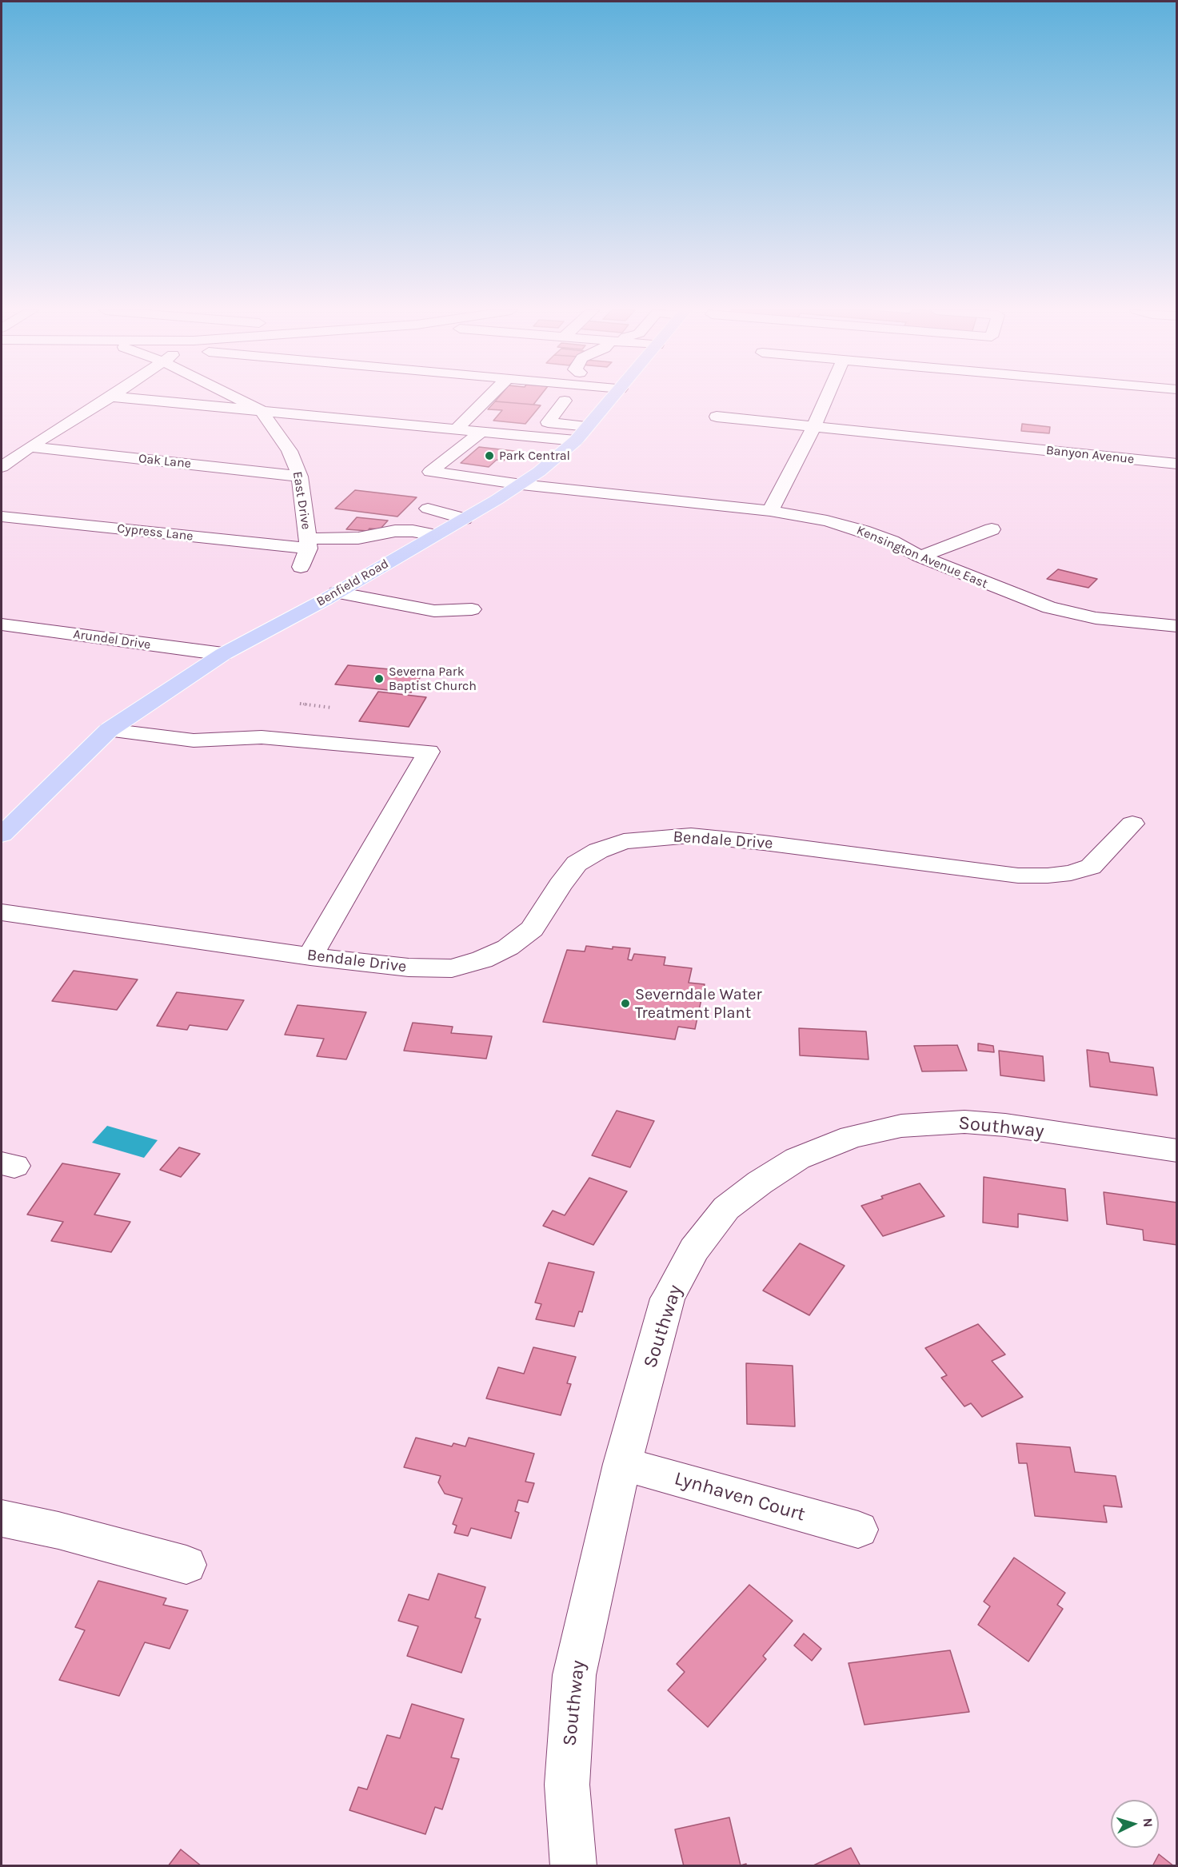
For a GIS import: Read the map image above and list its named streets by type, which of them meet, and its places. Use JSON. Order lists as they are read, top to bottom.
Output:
{
  "streets": {
    "main road": ["Benfield Road"],
    "street": [
      "Banyon Avenue",
      "Oak Lane",
      "East Drive",
      "Cypress Lane",
      "Kensington Avenue East",
      "Arundel Drive",
      "Bendale Drive",
      "Southway",
      "Lynhaven Court"
    ]
  },
  "crossings": [
    ["Oak Lane", "East Drive"],
    ["East Drive", "Cypress Lane"],
    ["Cypress Lane", "Benfield Road"],
    ["Kensington Avenue East", "Benfield Road"],
    ["Benfield Road", "Arundel Drive"],
    ["Southway", "Lynhaven Court"]
  ],
  "places": ["Park Central", "Severna Park Baptist Church", "Severndale Water Treatment Plant"],
  "north": "right"
}
